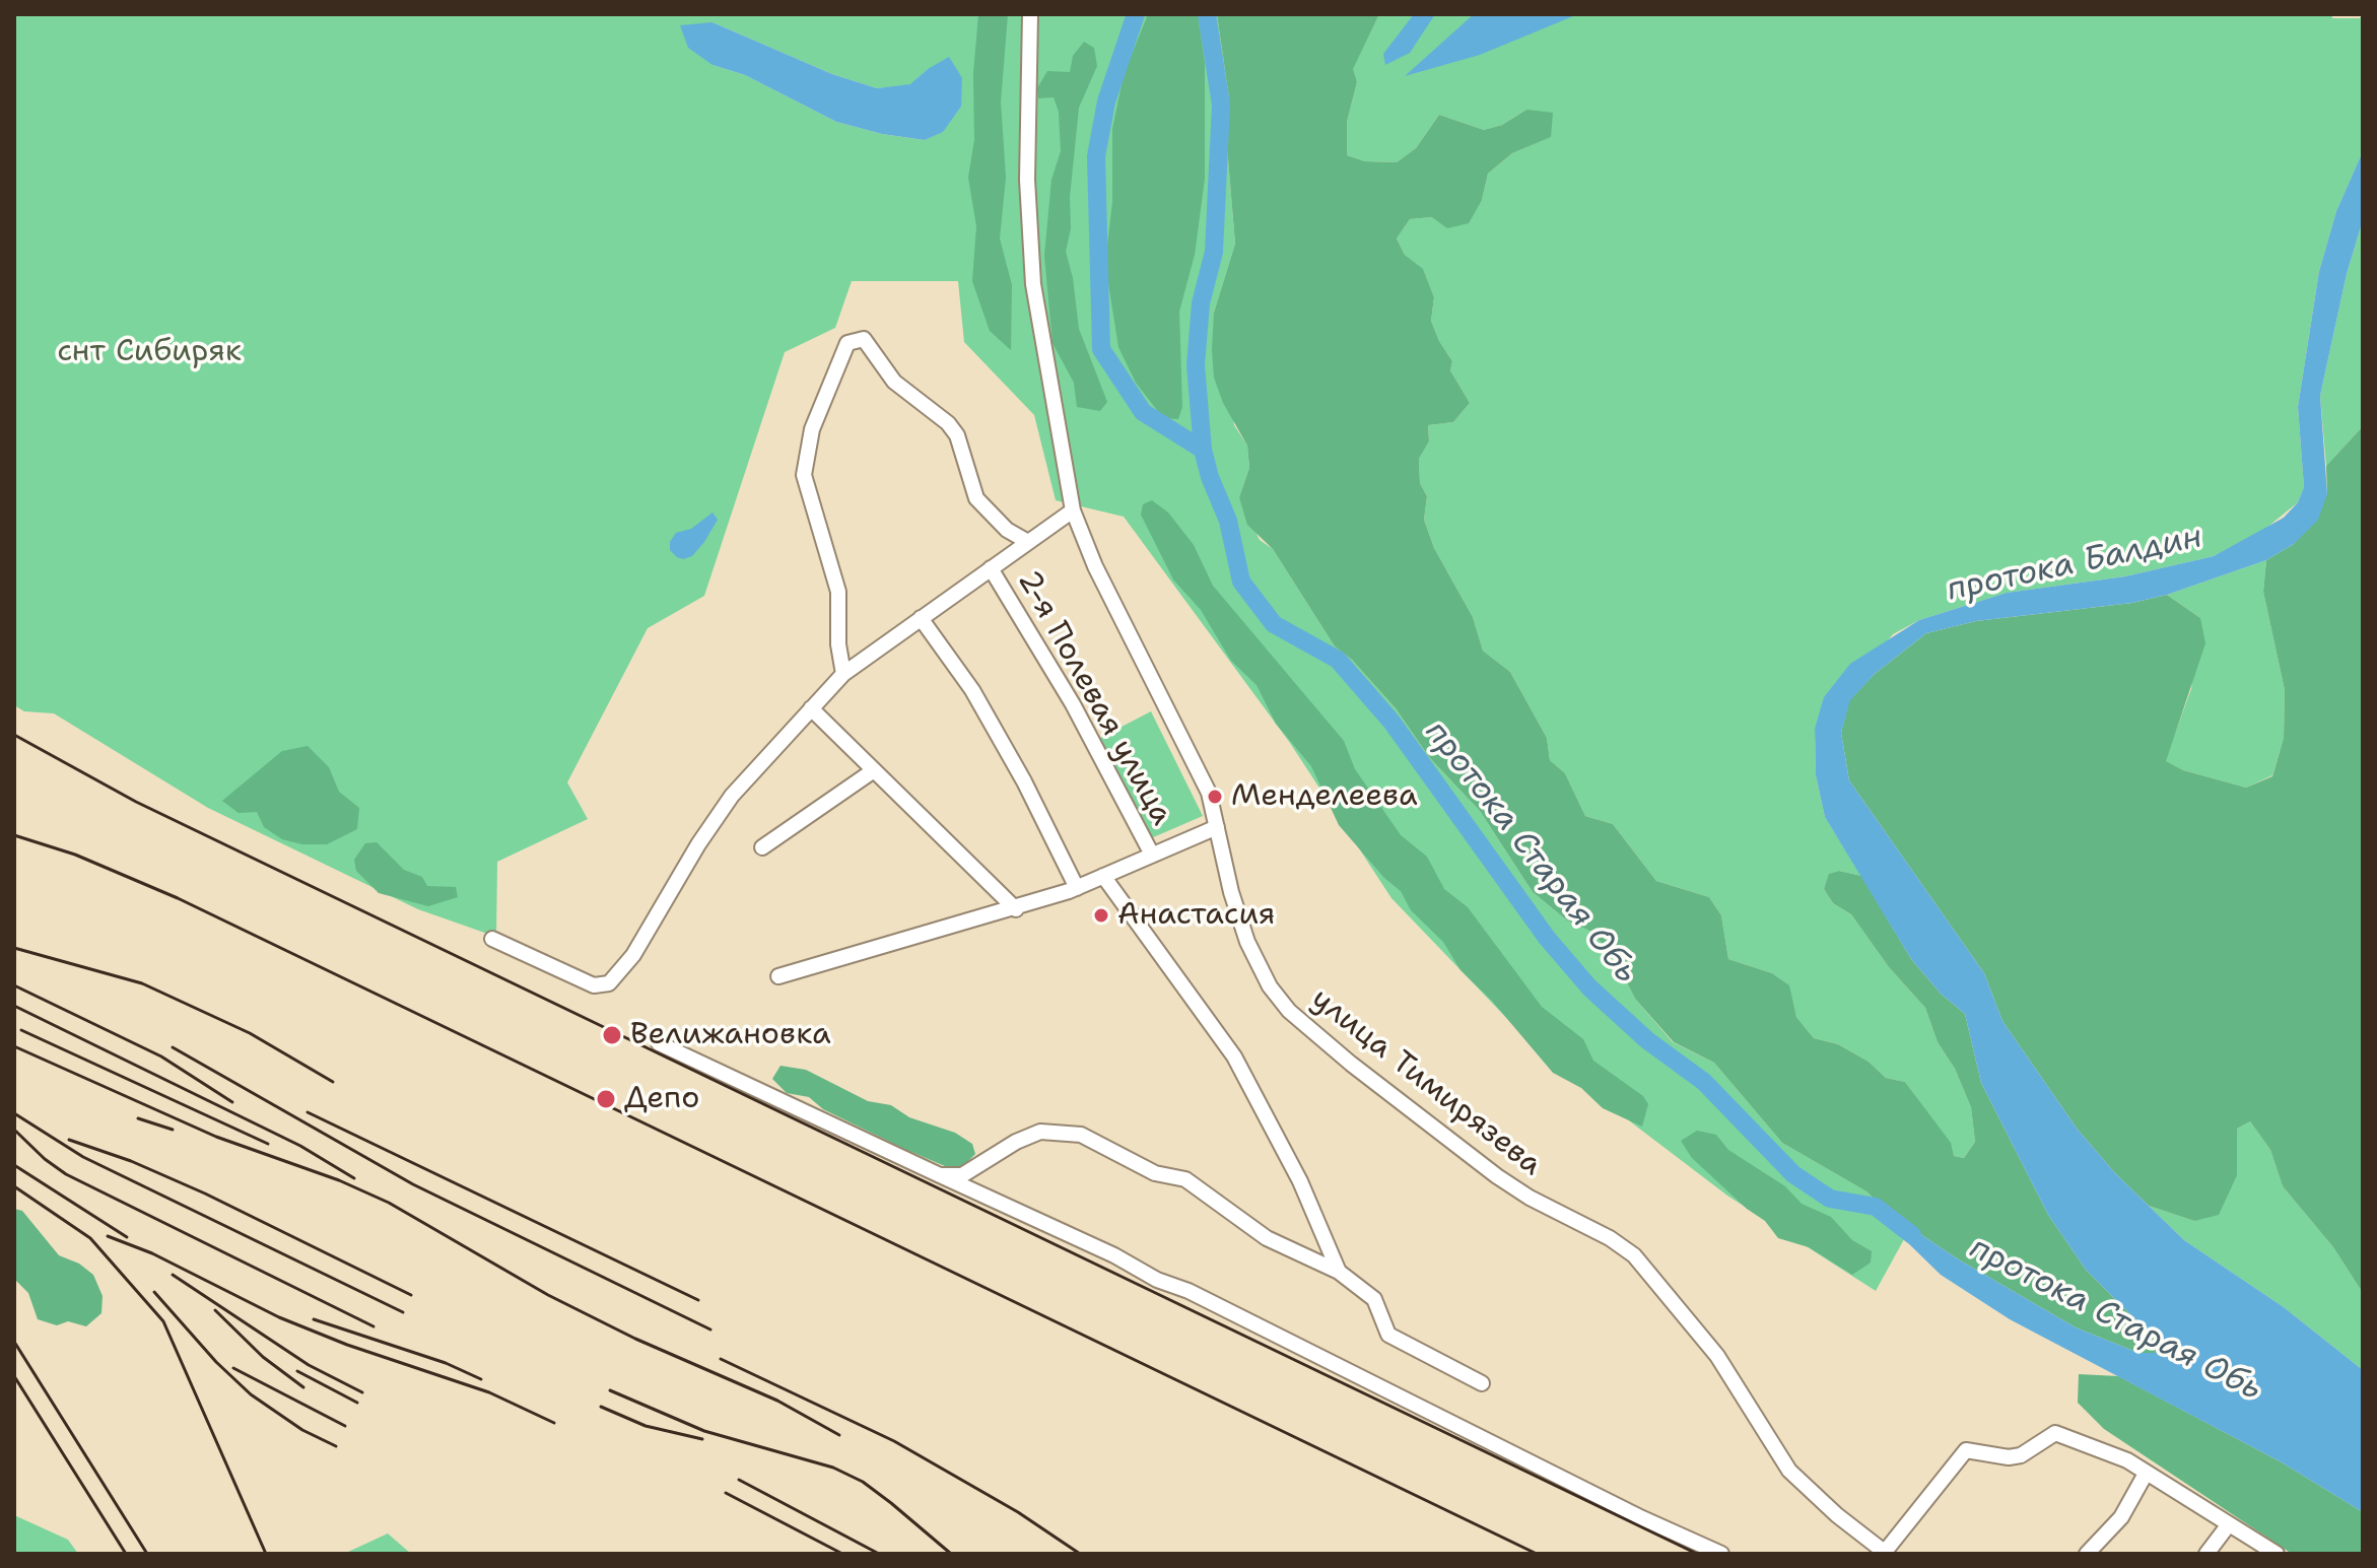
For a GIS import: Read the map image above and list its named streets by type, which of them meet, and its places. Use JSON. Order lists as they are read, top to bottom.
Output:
{
  "streets": {
    "street": ["2-я Полевая улица", "улица Тимирязева"]
  },
  "water": ["протока Балдин", "протока Старая Обь"],
  "parks": ["снт Сибиряк"],
  "places": [
    "Менделеева",
    "Анастасия",
    "Велижановка",
    "Депо"
  ]
}
